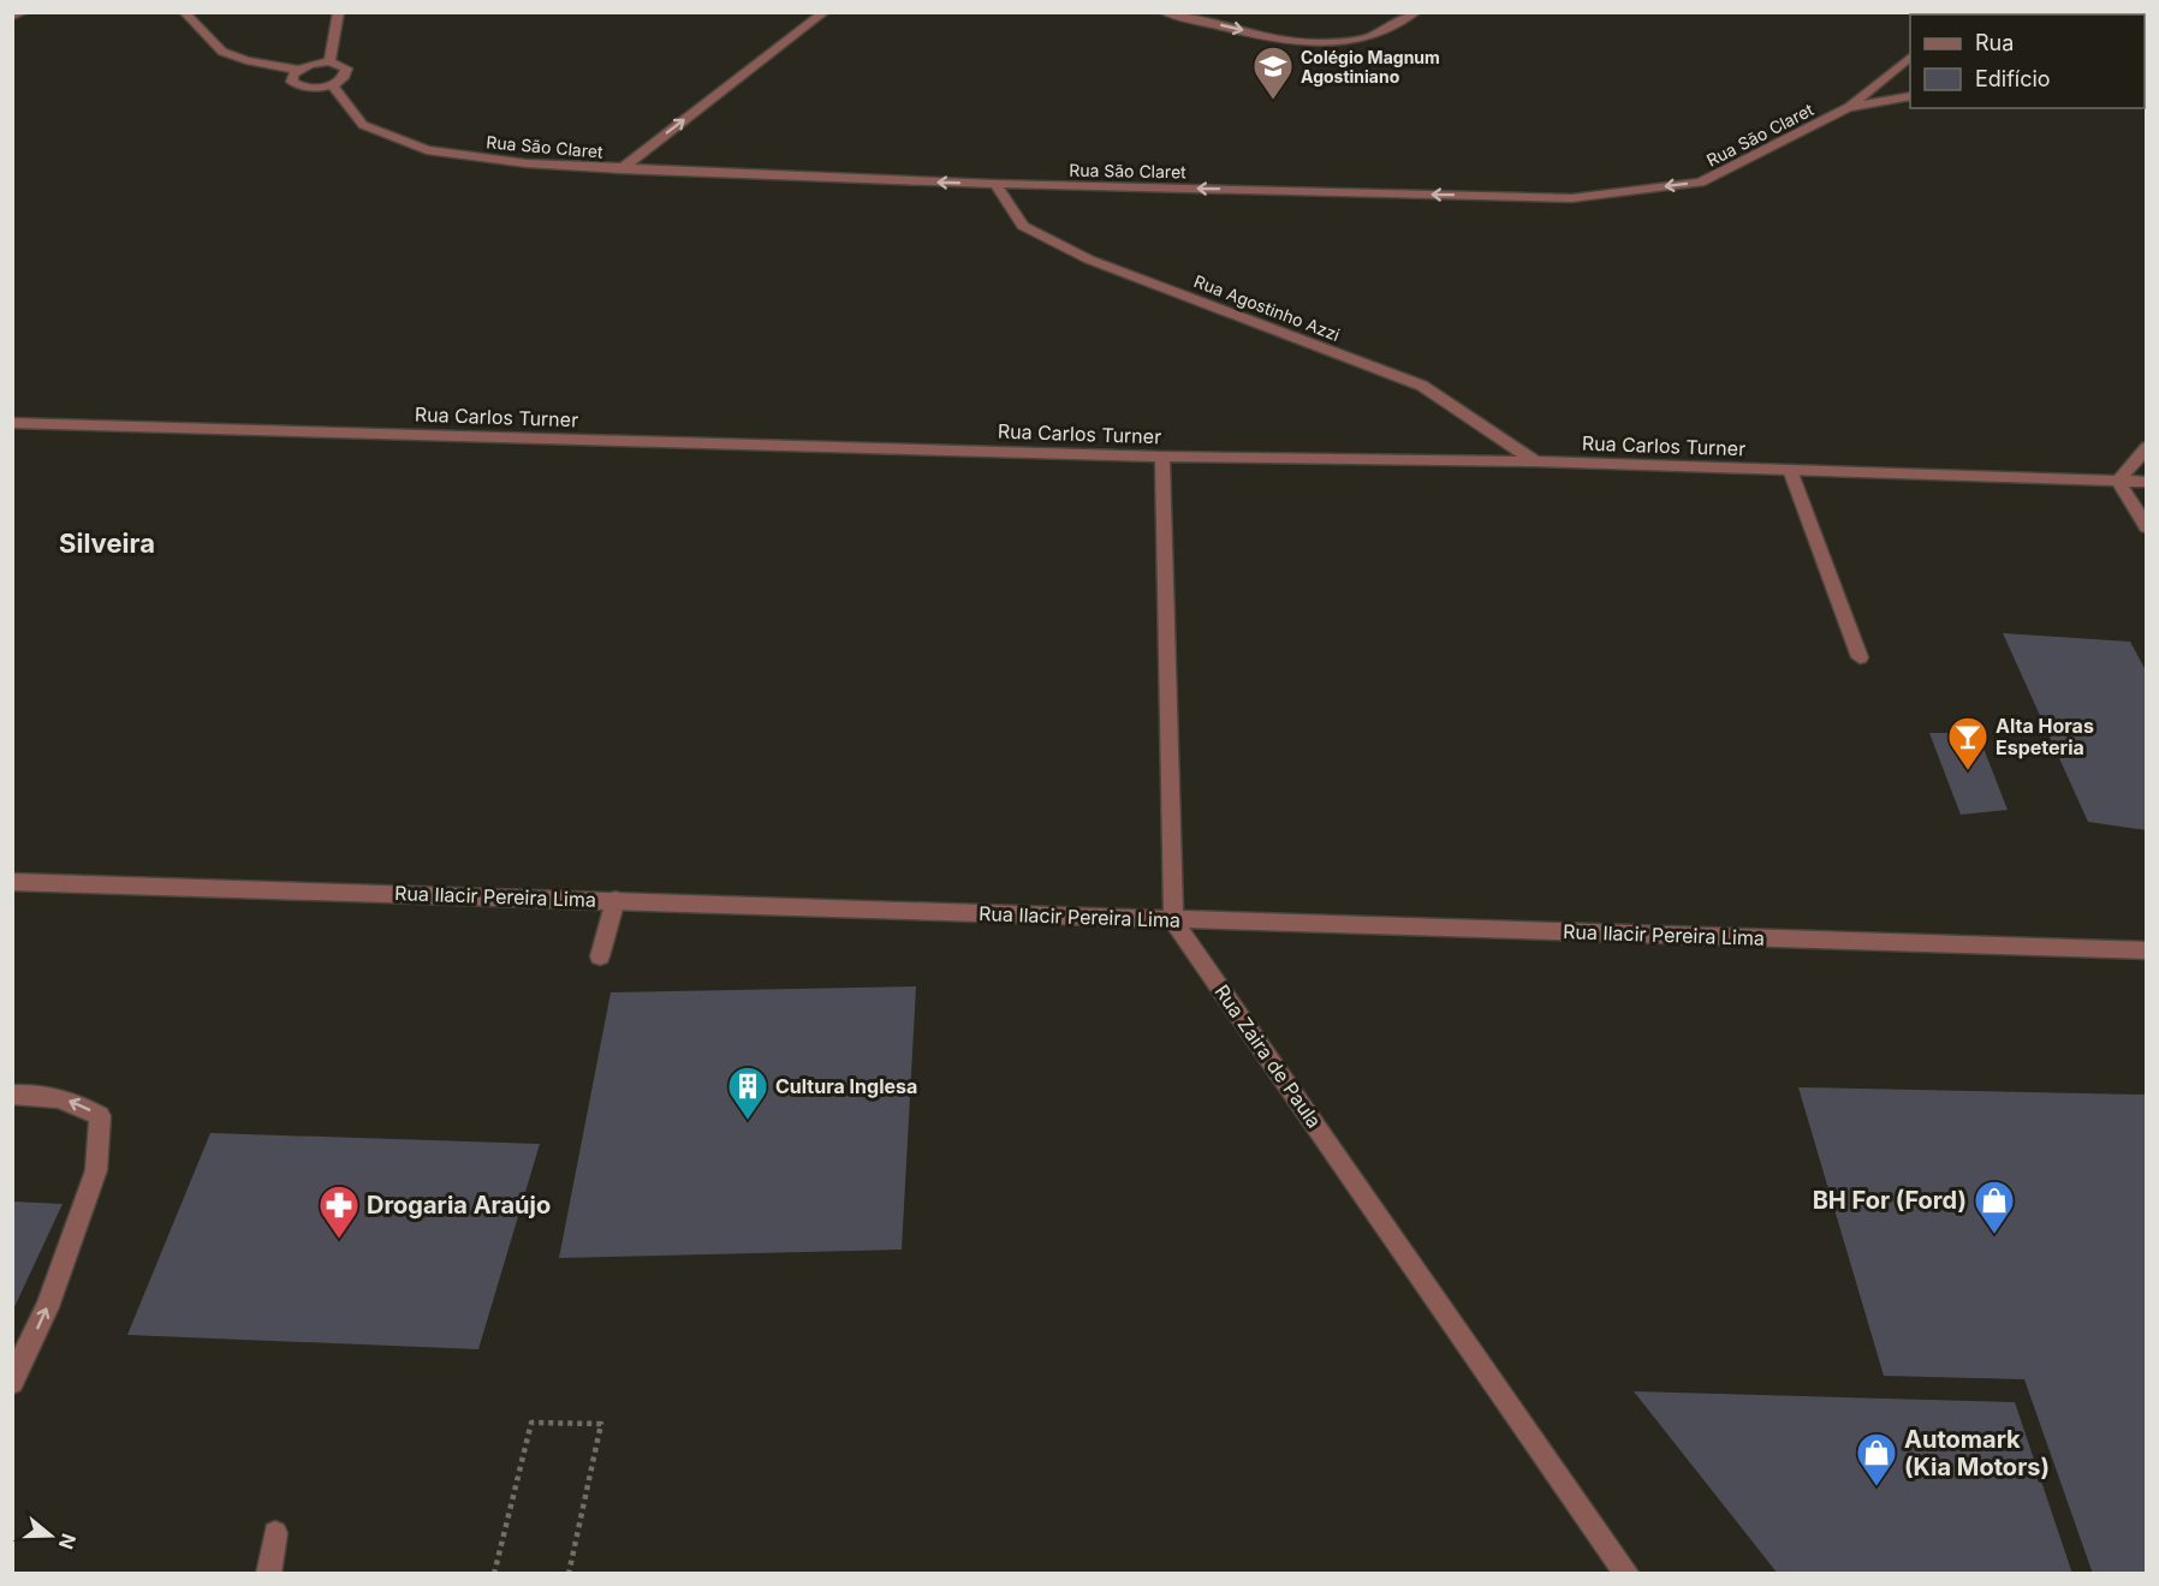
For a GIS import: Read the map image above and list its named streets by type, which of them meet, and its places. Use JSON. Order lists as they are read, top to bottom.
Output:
{
  "streets": {
    "street": [
      "Rua São Claret",
      "Rua Agostinho Azzi",
      "Rua Carlos Turner",
      "Rua Ilacir Pereira Lima",
      "Rua Zaira de Paula"
    ]
  },
  "crossings": [
    ["Rua São Claret", "Rua Agostinho Azzi"],
    ["Rua Agostinho Azzi", "Rua Carlos Turner"],
    ["Rua Ilacir Pereira Lima", "Rua Zaira de Paula"]
  ],
  "one_way": ["Rua São Claret"],
  "districts": ["Silveira"],
  "places": {
    "school or university": ["Colégio Magnum Agostiniano"],
    "bar": ["Alta Horas Espeteria"],
    "building": ["Cultura Inglesa"],
    "shop": ["BH For (Ford)", "Automark (Kia Motors)"],
    "pharmacy": ["Drogaria Araújo"]
  },
  "legend": ["Rua", "Edifício"],
  "north": "right"
}
